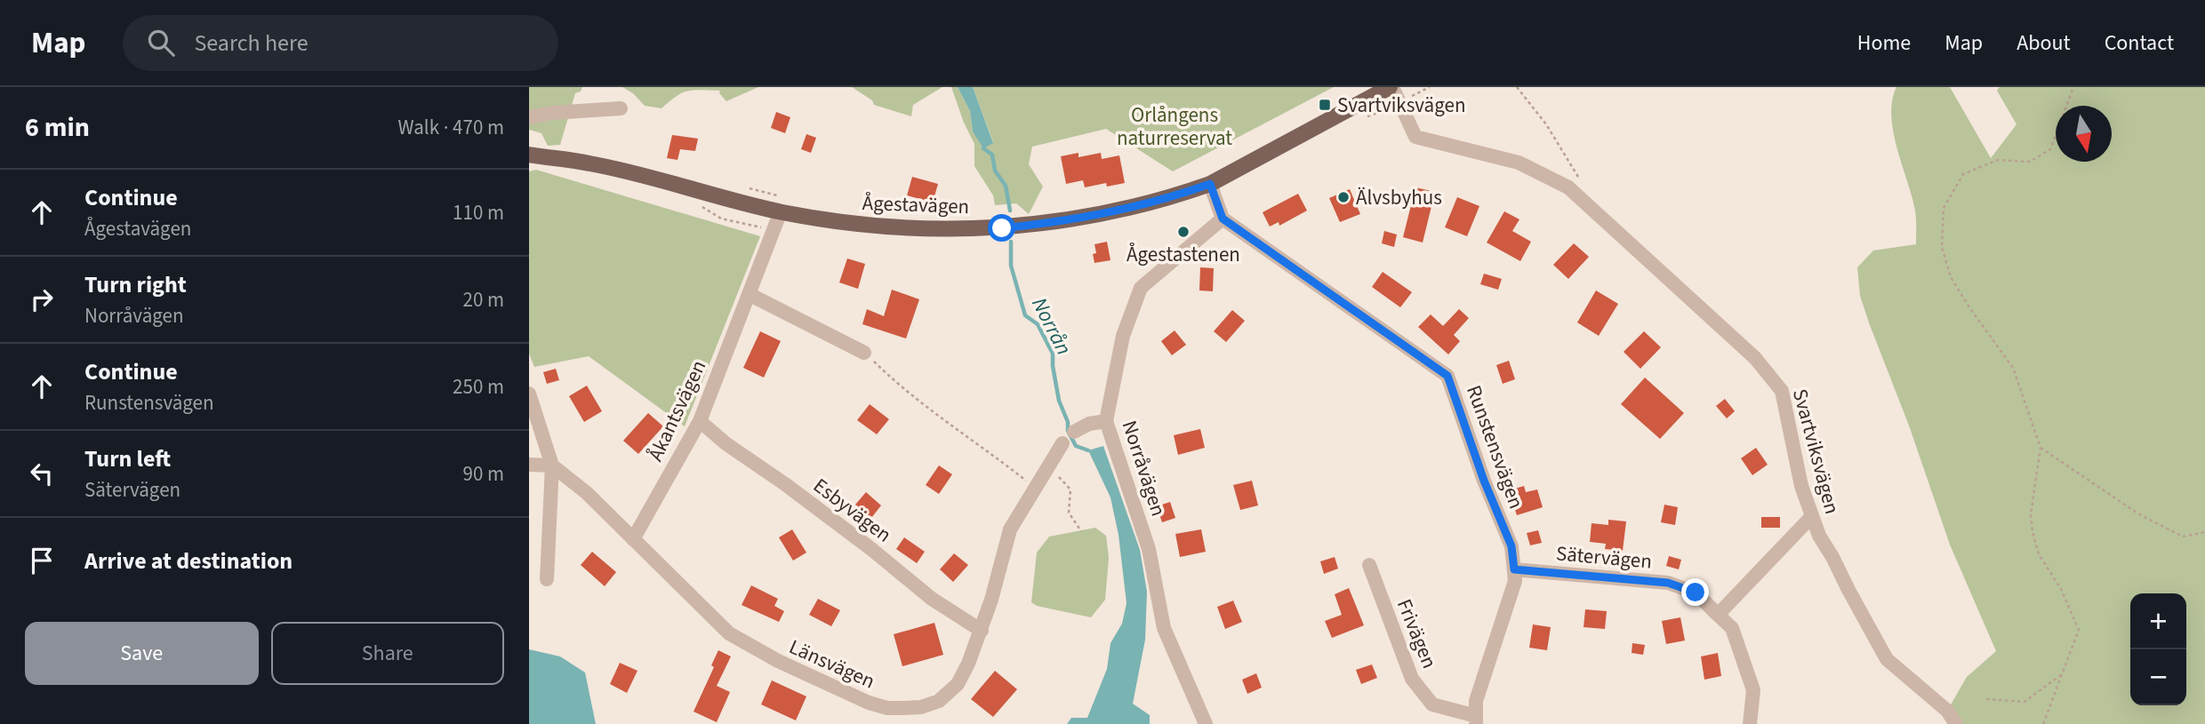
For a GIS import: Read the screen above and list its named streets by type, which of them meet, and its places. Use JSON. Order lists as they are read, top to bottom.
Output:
{
  "streets": {
    "main road": ["Ågestavägen"],
    "street": [
      "Åkantsvägen",
      "Runstensvägen",
      "Svartviksvägen",
      "Norråvägen",
      "Esbyvägen",
      "Sätervägen",
      "Frivägen",
      "Länsvägen"
    ]
  },
  "crossings": [
    ["Ågestavägen", "Åkantsvägen"],
    ["Ågestavägen", "Svartviksvägen"],
    ["Åkantsvägen", "Esbyvägen"],
    ["Åkantsvägen", "Länsvägen"],
    ["Runstensvägen", "Norråvägen"],
    ["Runstensvägen", "Sätervägen"],
    ["Runstensvägen", "Frivägen"],
    ["Esbyvägen", "Länsvägen"]
  ],
  "water": ["Norrån"],
  "parks": ["Orlångens naturreservat"],
  "places": {
    "transit": ["Svartviksvägen"],
    "other": ["Älvsbyhus", "Ågestastenen"]
  },
  "north": "bottom",
  "page": {
    "header": "Map",
    "search": "Search here",
    "nav": [
      "Home",
      "Map",
      "About",
      "Contact"
    ],
    "heading": ["6 min", "Walk · 470 m"],
    "list": [
      ["Continue", "Ågestavägen", "110 m"],
      ["Turn right", "Norråvägen", "20 m"],
      ["Continue", "Runstensvägen", "250 m"],
      ["Turn left", "Sätervägen", "90 m"],
      "Arrive at destination"
    ],
    "map_buttons": ["+", "−"],
    "buttons": ["Save", "Share"]
  }
}
